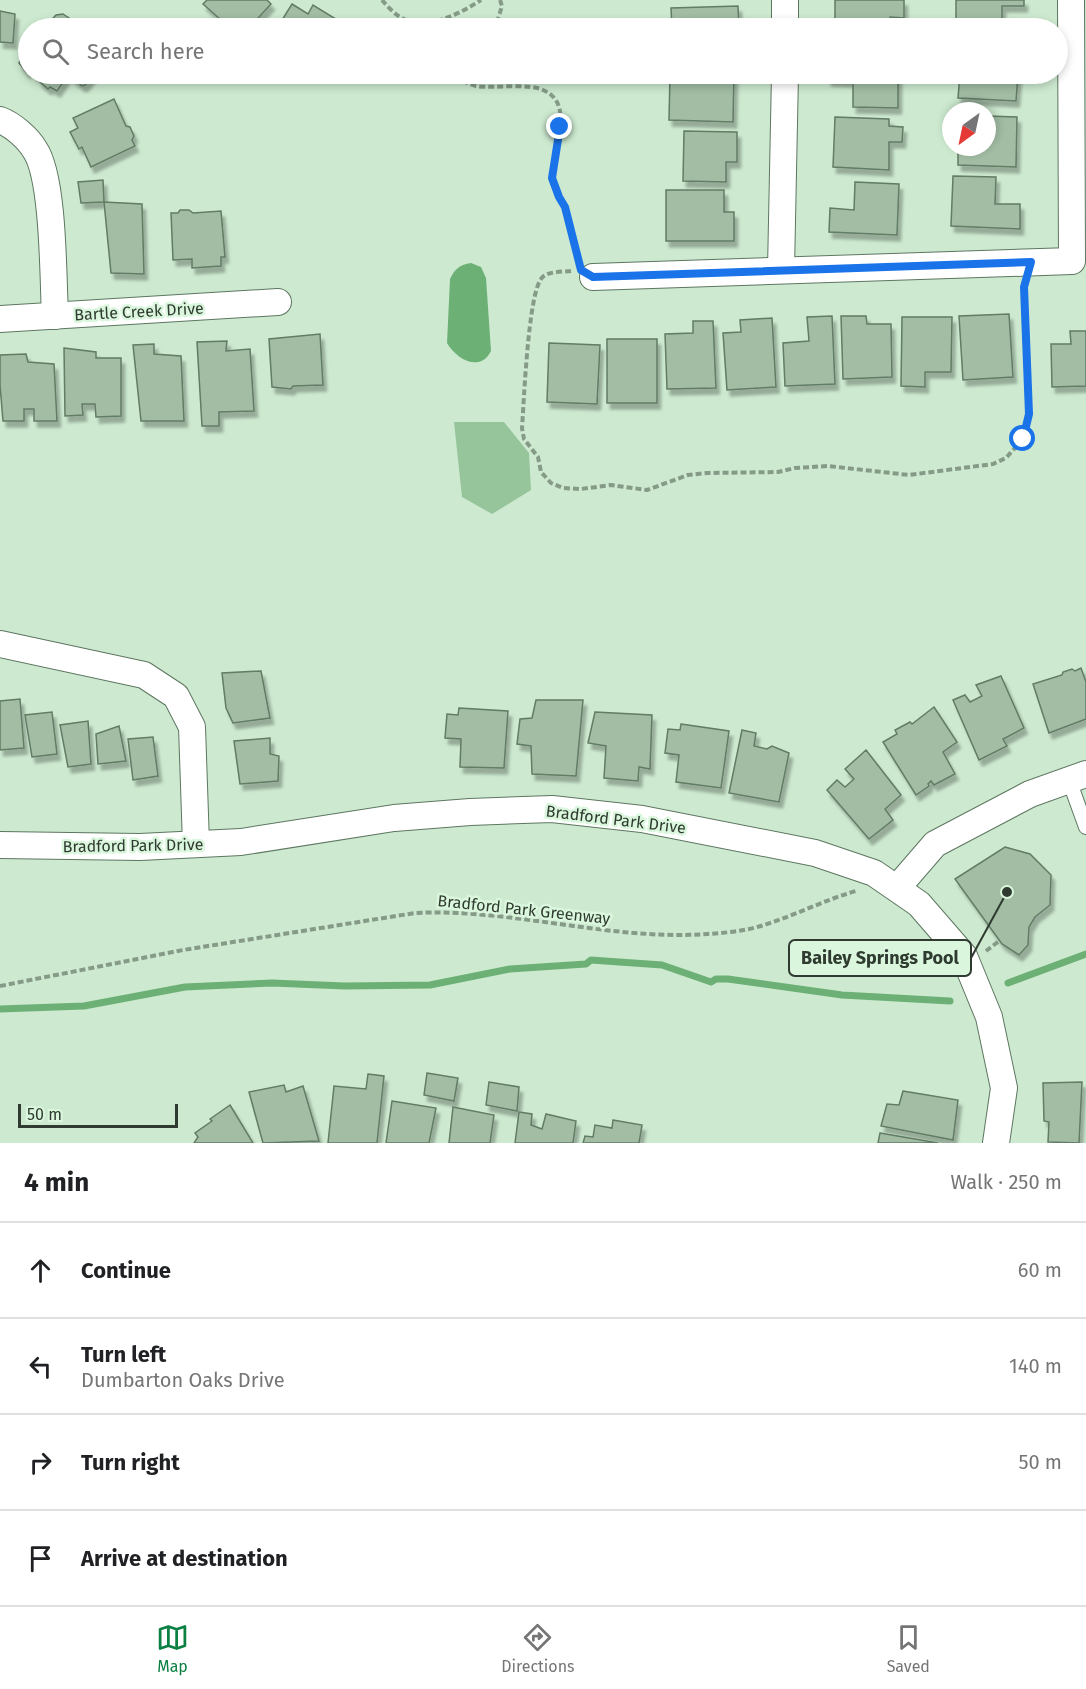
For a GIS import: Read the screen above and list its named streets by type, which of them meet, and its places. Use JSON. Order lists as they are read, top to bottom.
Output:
{
  "streets": {
    "street": ["Bartle Creek Drive", "Bradford Park Drive"],
    "path": ["Bradford Park Greenway"]
  },
  "crossings": [
    ["Bradford Park Drive", "Bradford Park Greenway"]
  ],
  "places": ["Bailey Springs Pool"],
  "scale_bar": "50 m",
  "north": "bottom left",
  "page": {
    "search": "Search here",
    "scale": "50 m",
    "heading": ["4 min", "Walk · 250 m"],
    "list": [
      ["Continue", "60 m"],
      ["Turn left", "Dumbarton Oaks Drive", "140 m"],
      ["Turn right", "50 m"],
      "Arrive at destination"
    ],
    "nav": ["Map", "Directions", "Saved"]
  }
}
